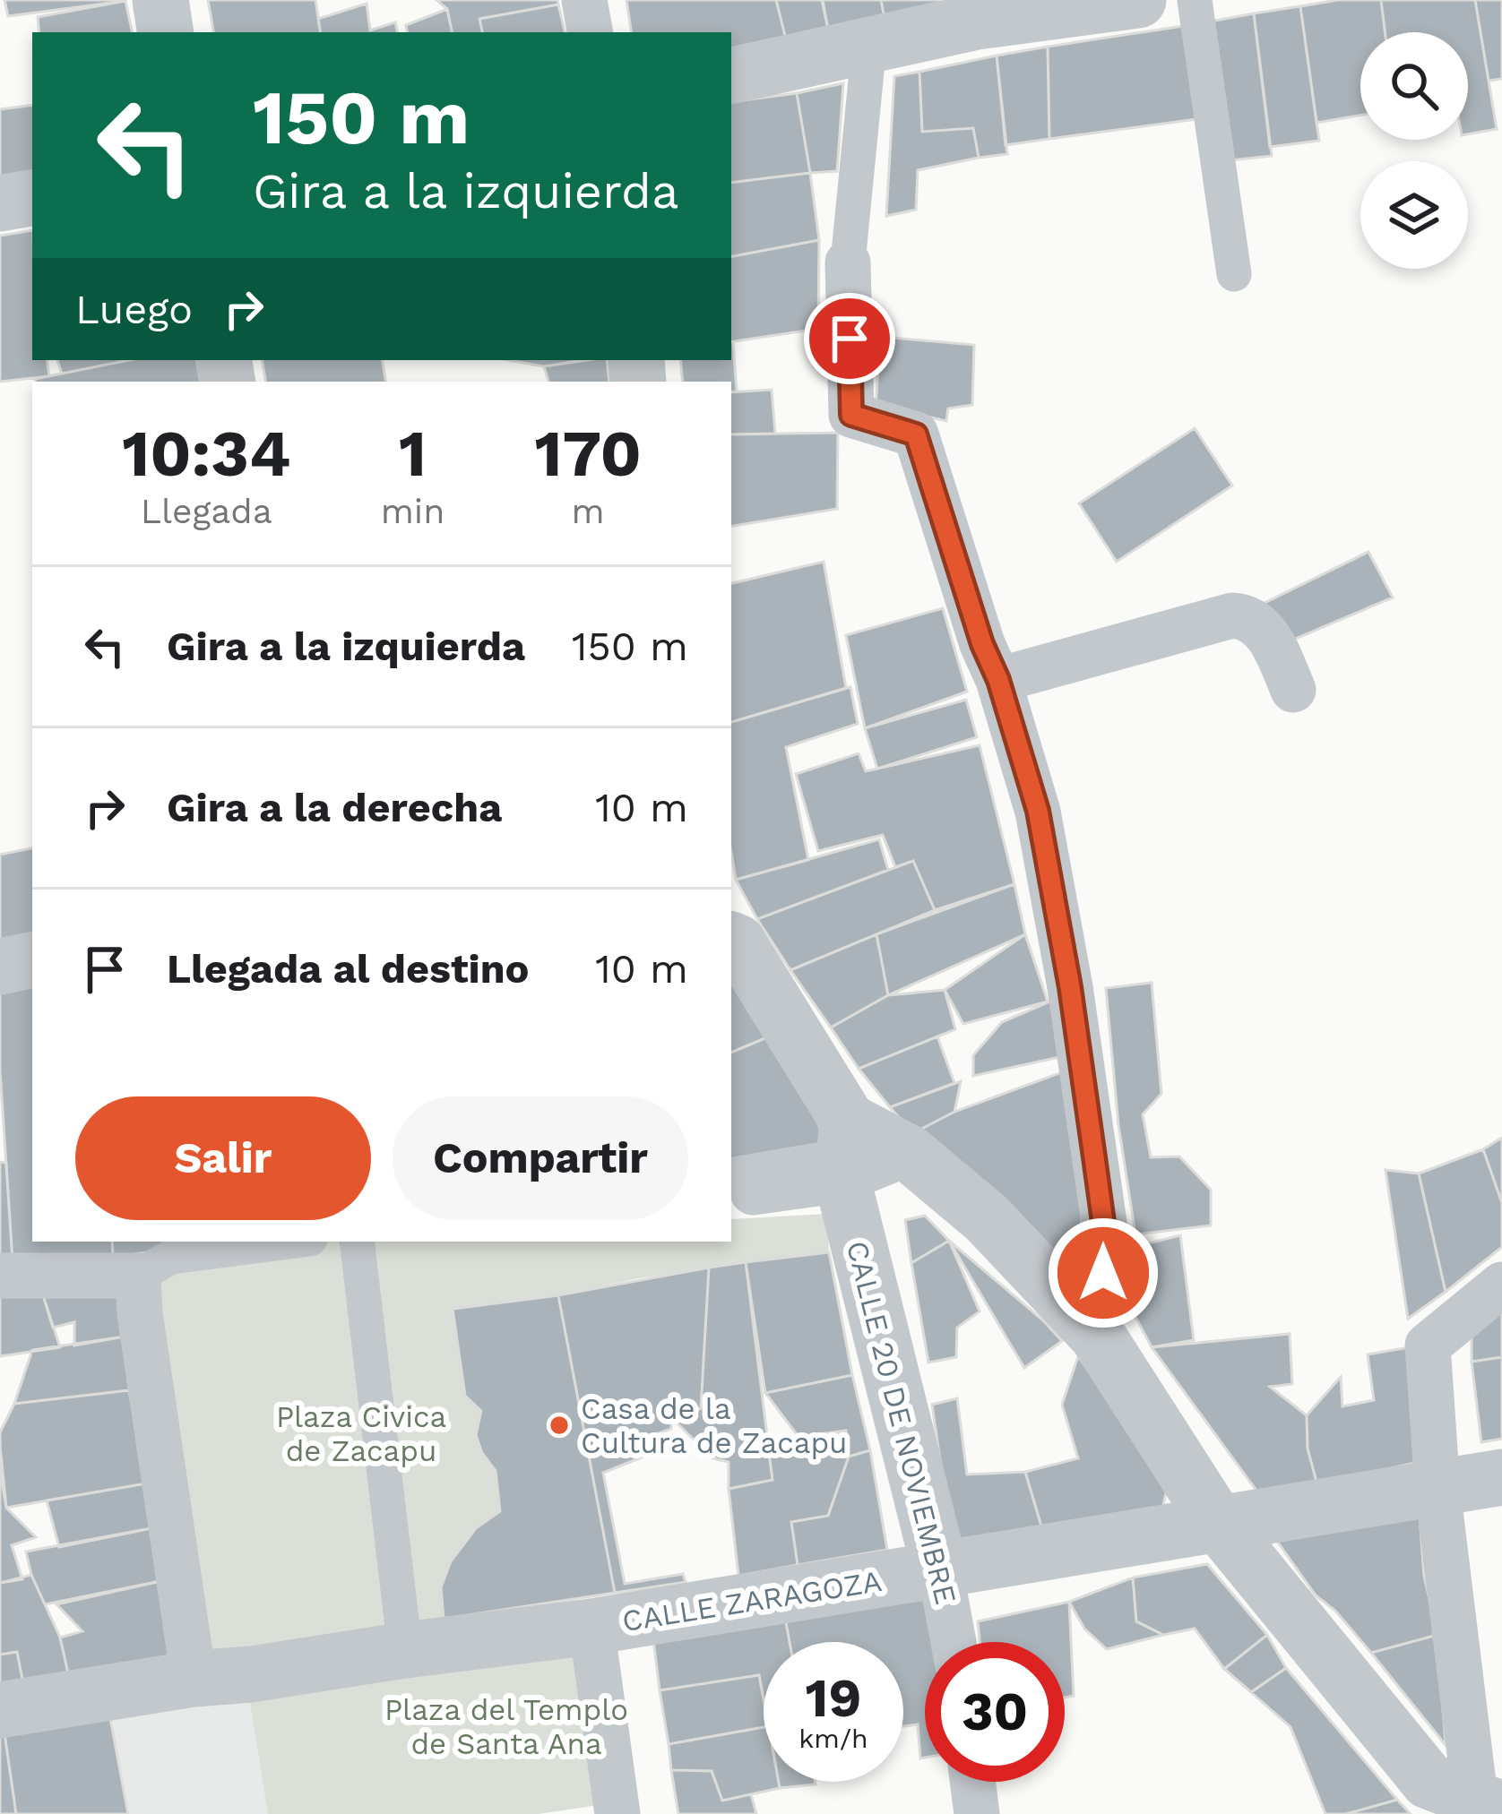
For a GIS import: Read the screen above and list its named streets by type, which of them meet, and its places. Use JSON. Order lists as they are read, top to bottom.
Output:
{
  "streets": {
    "street": ["CALLE 20 DE NOVIEMBRE", "CALLE ZARAGOZA"]
  },
  "crossings": [
    ["CALLE 20 DE NOVIEMBRE", "CALLE ZARAGOZA"]
  ],
  "parks": ["Plaza Civica de Zacapu", "Plaza del Templo de Santa Ana"],
  "places": ["Casa de la Cultura de Zacapu"],
  "page": {
    "turn": ["150 m", "Gira a la izquierda"],
    "then": "Luego",
    "eta": [
      "10:34",
      "Llegada",
      "1",
      "min",
      "170",
      "m"
    ],
    "list": [
      {
        "name": "Gira a la izquierda",
        "value": "150 m"
      },
      {
        "name": "Gira a la derecha",
        "value": "10 m"
      },
      {
        "name": "Llegada al destino",
        "value": "10 m"
      }
    ],
    "buttons": ["Salir", "Compartir"],
    "speed": "19 km/h",
    "limit": "30"
  }
}
